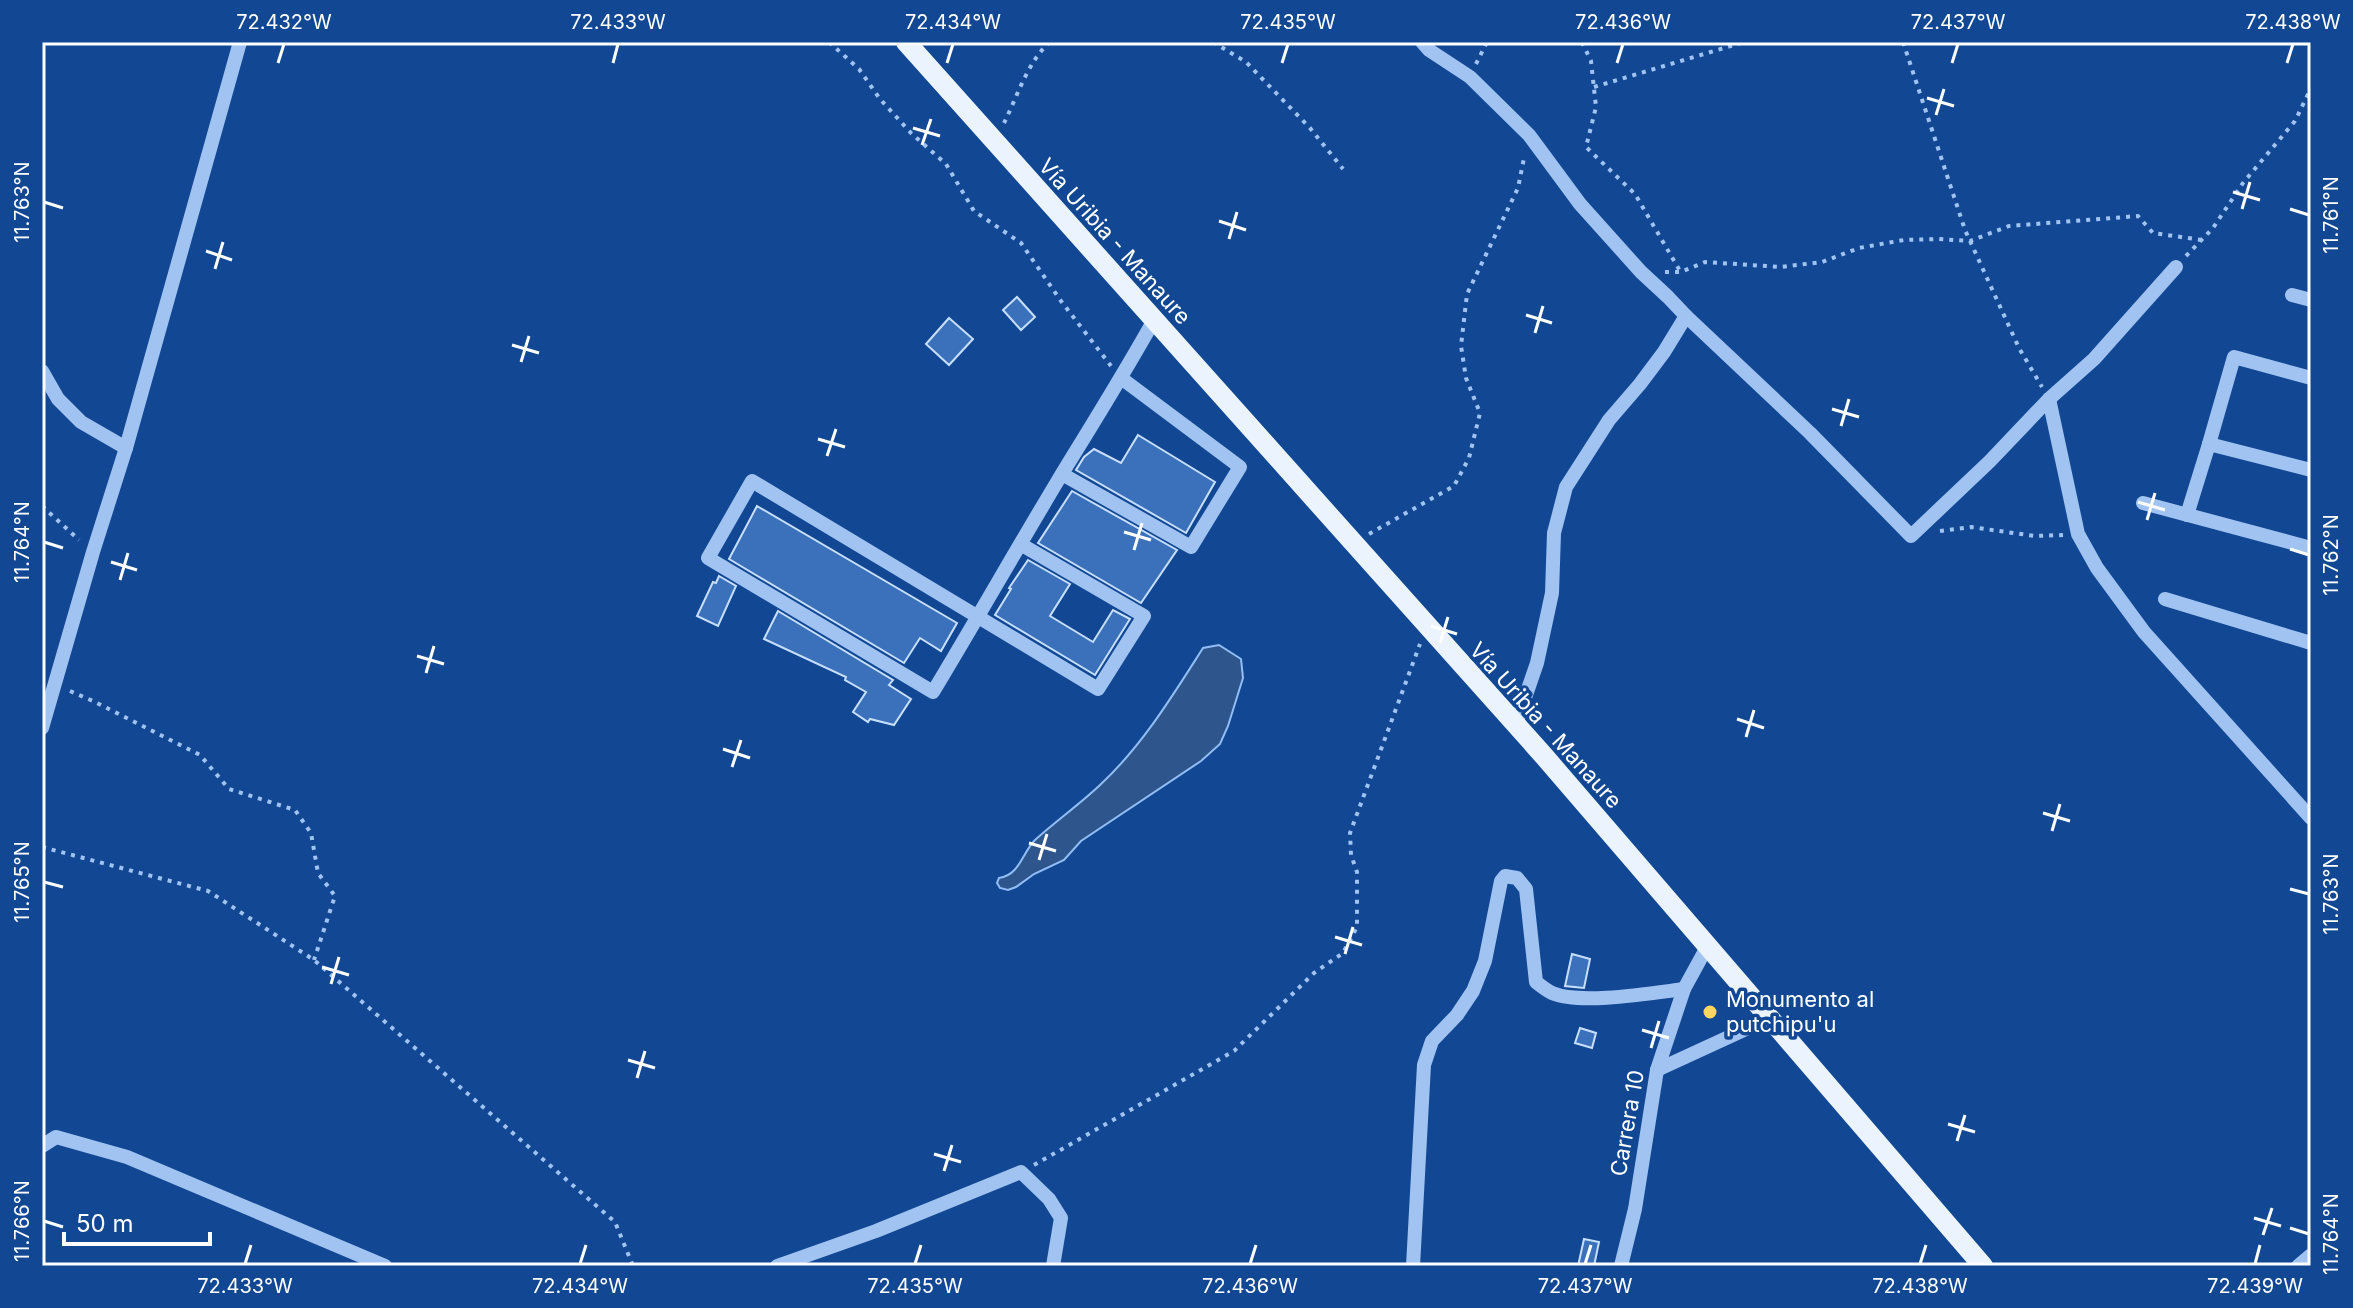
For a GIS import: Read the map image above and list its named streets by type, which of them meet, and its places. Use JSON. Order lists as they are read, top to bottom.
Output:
{
  "streets": {
    "main road": ["Vía Uribia - Manaure"],
    "street": ["Carrera 10"]
  },
  "crossings": [
    ["Vía Uribia - Manaure", "Carrera 10"]
  ],
  "places": ["Monumento al putchipu'u"],
  "scale_bar": "50 m",
  "coordinates": [
    "72.432°W",
    "72.433°W",
    "72.434°W",
    "72.435°W",
    "72.436°W",
    "72.437°W",
    "72.438°W",
    "11.763°N",
    "11.761°N",
    "11.764°N",
    "11.762°N",
    "11.765°N",
    "11.766°N",
    "72.439°W"
  ]
}
